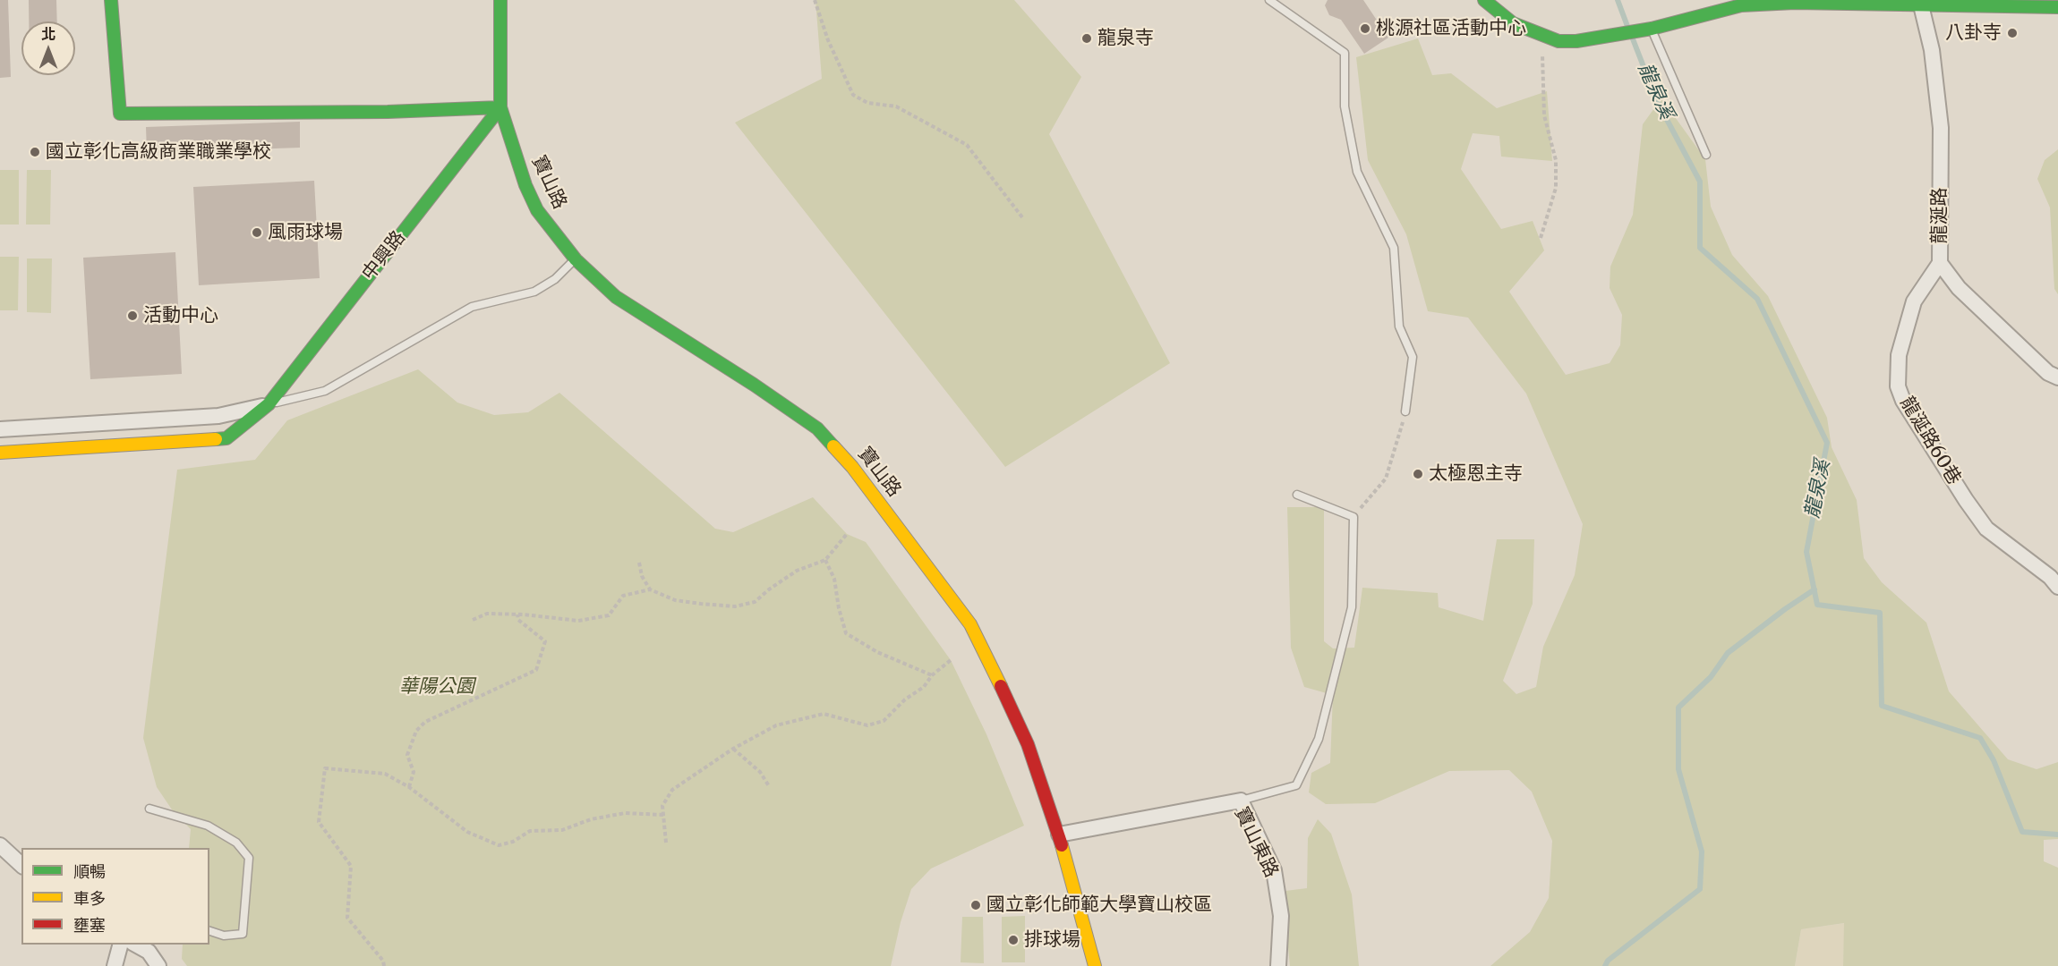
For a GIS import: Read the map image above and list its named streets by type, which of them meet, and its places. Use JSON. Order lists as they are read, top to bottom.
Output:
{
  "streets": {
    "street": [
      "寶山路",
      "龍涎路",
      "中興路",
      "龍涎路60巷",
      "寶山東路"
    ]
  },
  "crossings": [
    ["寶山路", "中興路"],
    ["寶山路", "寶山東路"],
    ["龍涎路", "龍涎路60巷"]
  ],
  "water": ["龍泉溪"],
  "parks": ["華陽公園"],
  "places": [
    "桃源社區活動中心",
    "八卦寺",
    "龍泉寺",
    "國立彰化高級商業職業學校",
    "風雨球場",
    "活動中心",
    "太極恩主寺",
    "國立彰化師範大學寶山校區",
    "排球場"
  ],
  "legend": ["順暢", "車多", "壅塞"],
  "north": "top"
}
